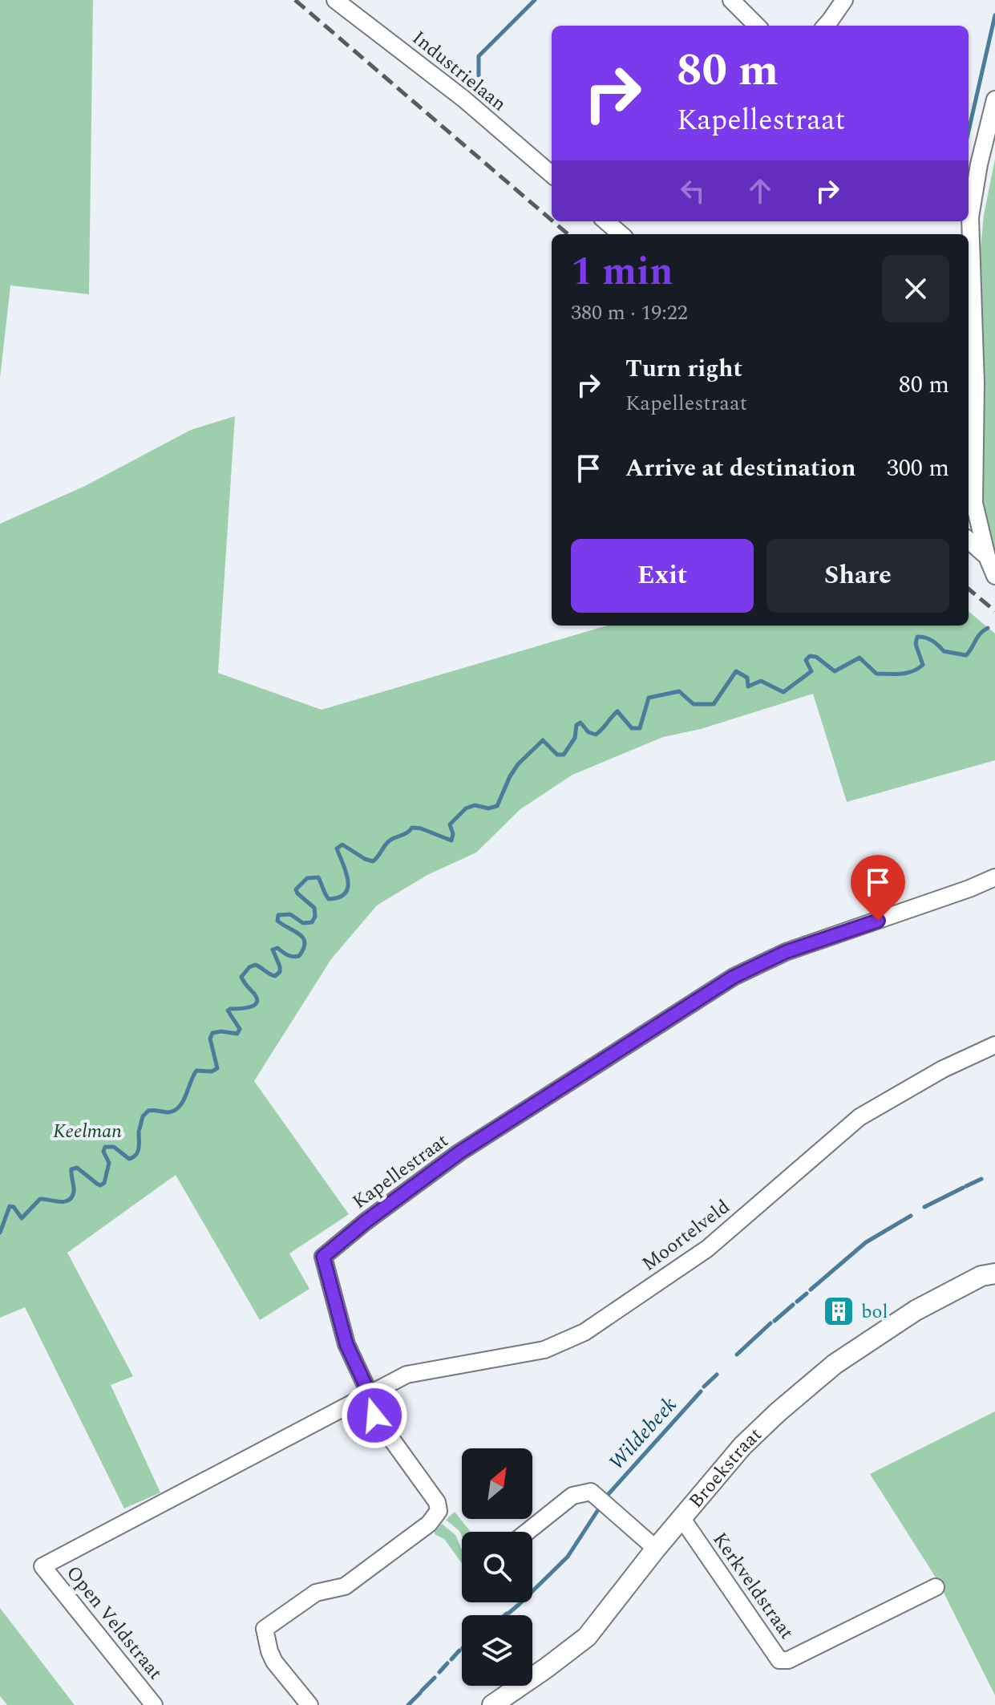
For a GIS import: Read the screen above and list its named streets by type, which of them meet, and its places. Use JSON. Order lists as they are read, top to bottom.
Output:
{
  "streets": {
    "street": [
      "Industrielaan",
      "Kapellestraat",
      "Moortelveld",
      "Broekstraat",
      "Kerkveldstraat",
      "Open Veldstraat"
    ]
  },
  "crossings": [
    ["Kapellestraat", "Moortelveld"],
    ["Kapellestraat", "Open Veldstraat"],
    ["Moortelveld", "Open Veldstraat"],
    ["Broekstraat", "Kerkveldstraat"]
  ],
  "water": ["Wildebeek"],
  "parks": ["Keelman"],
  "places": {
    "building": ["bol"]
  },
  "north": "top right",
  "page": {
    "turn": ["80 m", "Kapellestraat"],
    "heading": ["1 min", "380 m · 19:22"],
    "list": [
      {
        "name": "Turn right",
        "note": "Kapellestraat",
        "value": "80 m"
      },
      {
        "name": "Arrive at destination",
        "value": "300 m"
      }
    ],
    "buttons": ["Exit", "Share"]
  }
}
